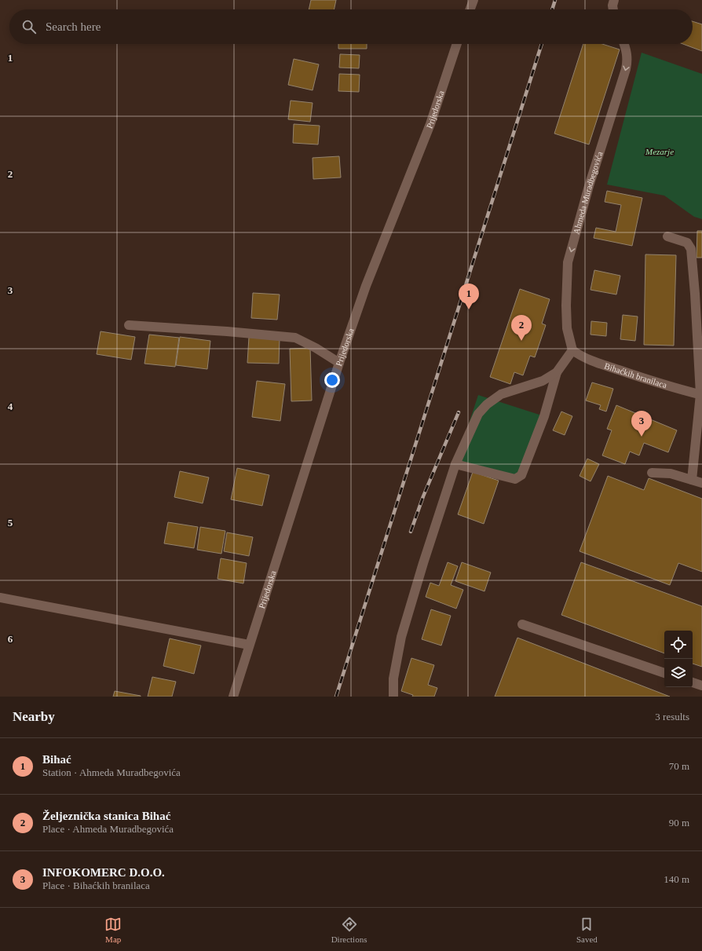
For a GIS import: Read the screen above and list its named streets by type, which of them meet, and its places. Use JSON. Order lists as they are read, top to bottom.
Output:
{
  "streets": {
    "street": ["Prijedorska", "Ahmeda Muradbegovića", "Bihaćkih branilaca"]
  },
  "crossings": [
    ["Ahmeda Muradbegovića", "Bihaćkih branilaca"]
  ],
  "one_way": ["Ahmeda Muradbegovića"],
  "parks": ["Mezarje"],
  "page": {
    "search": "Search here",
    "pins": ["1", "2", "3"],
    "heading": ["Nearby", "3 results"],
    "list": [
      {
        "mark": "1",
        "name": "Bihać",
        "note": "Station · Ahmeda Muradbegovića",
        "value": "70 m"
      },
      {
        "mark": "2",
        "name": "Željeznička stanica Bihać",
        "note": "Place · Ahmeda Muradbegovića",
        "value": "90 m"
      },
      {
        "mark": "3",
        "name": "INFOKOMERC D.O.O.",
        "note": "Place · Bihaćkih branilaca",
        "value": "140 m"
      }
    ],
    "nav": ["Map", "Directions", "Saved"]
  },
  "grid": {
    "rows": [
      "1",
      "2",
      "3",
      "4",
      "5",
      "6"
    ]
  }
}
